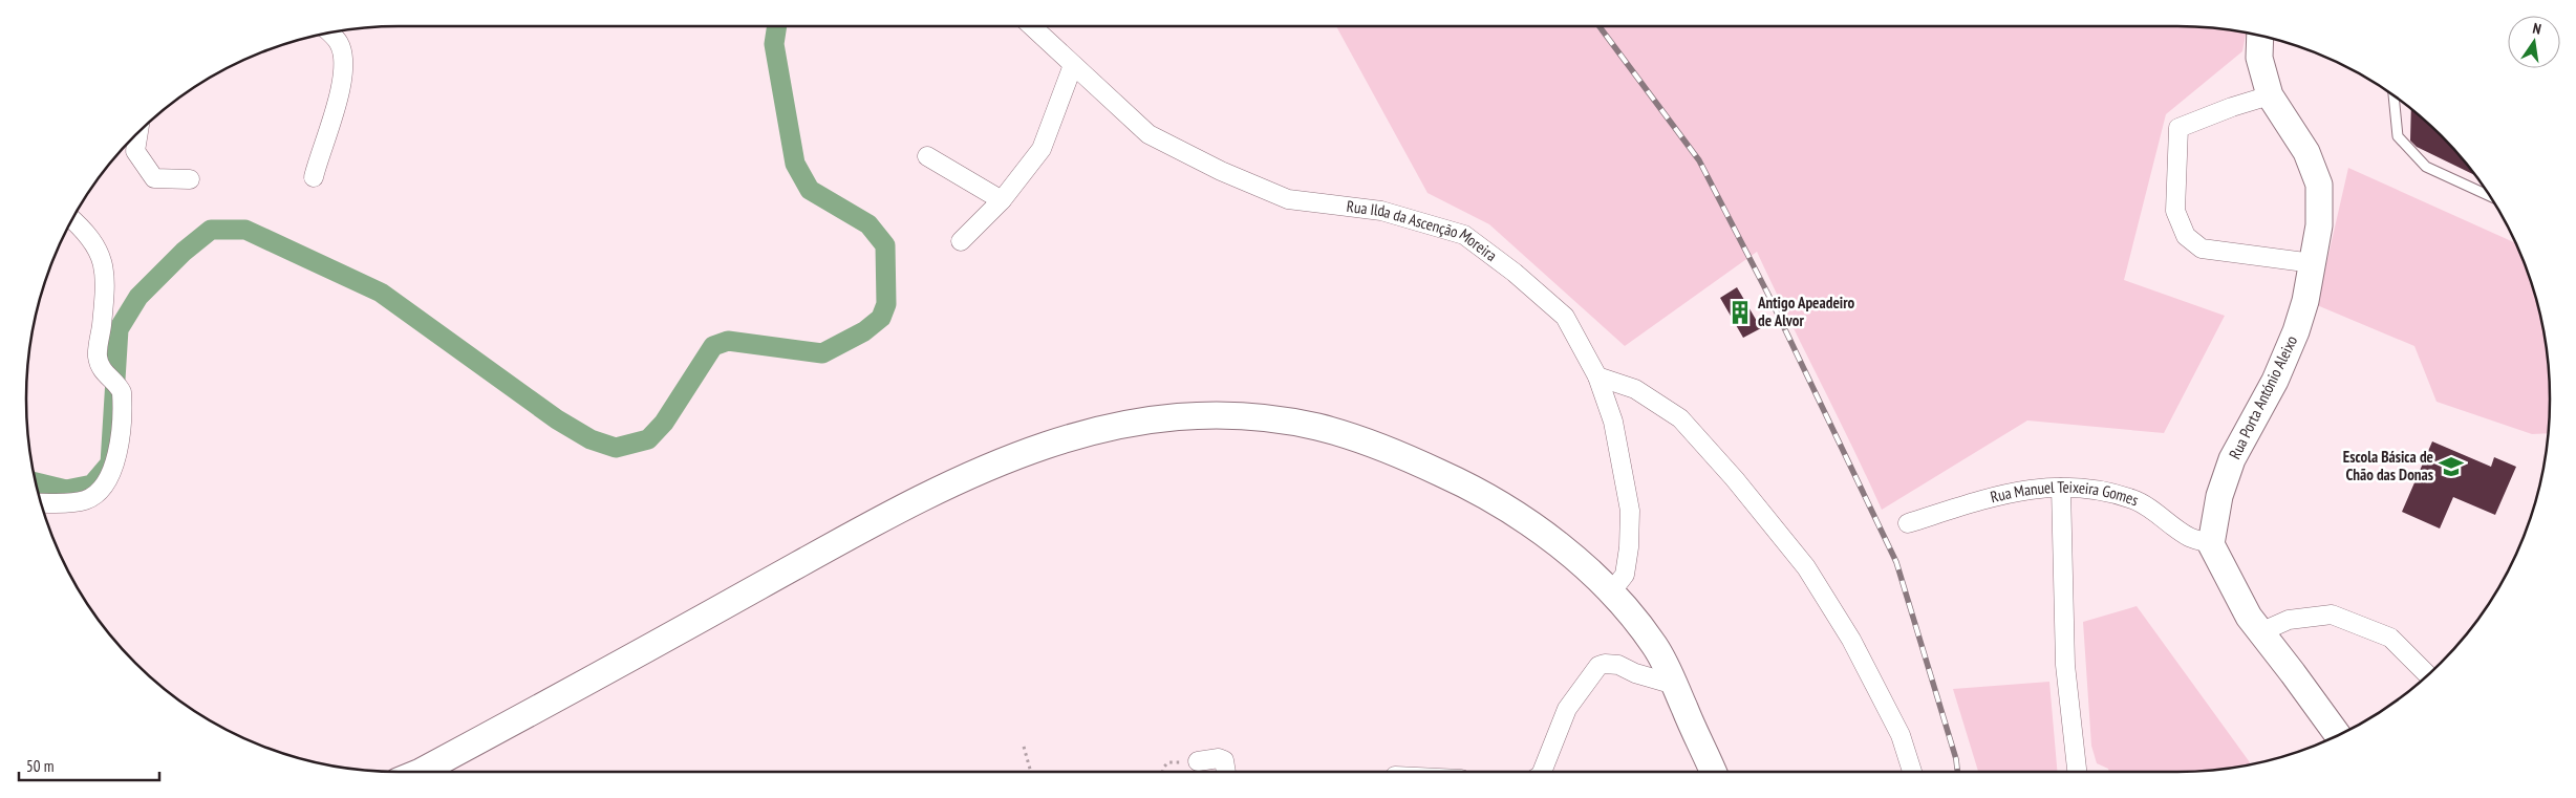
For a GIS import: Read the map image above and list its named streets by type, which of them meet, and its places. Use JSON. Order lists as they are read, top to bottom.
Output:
{
  "streets": {
    "main road": ["Rua Porta António Aleixo"],
    "street": ["Rua Ilda da Ascenção Moreira", "Rua Manuel Teixeira Gomes"]
  },
  "crossings": [
    ["Rua Porta António Aleixo", "Rua Manuel Teixeira Gomes"]
  ],
  "places": {
    "building": ["Antigo Apeadeiro de Alvor"],
    "school or university": ["Escola Básica de Chão das Donas"]
  },
  "scale_bar": "50 m",
  "north": "top"
}
